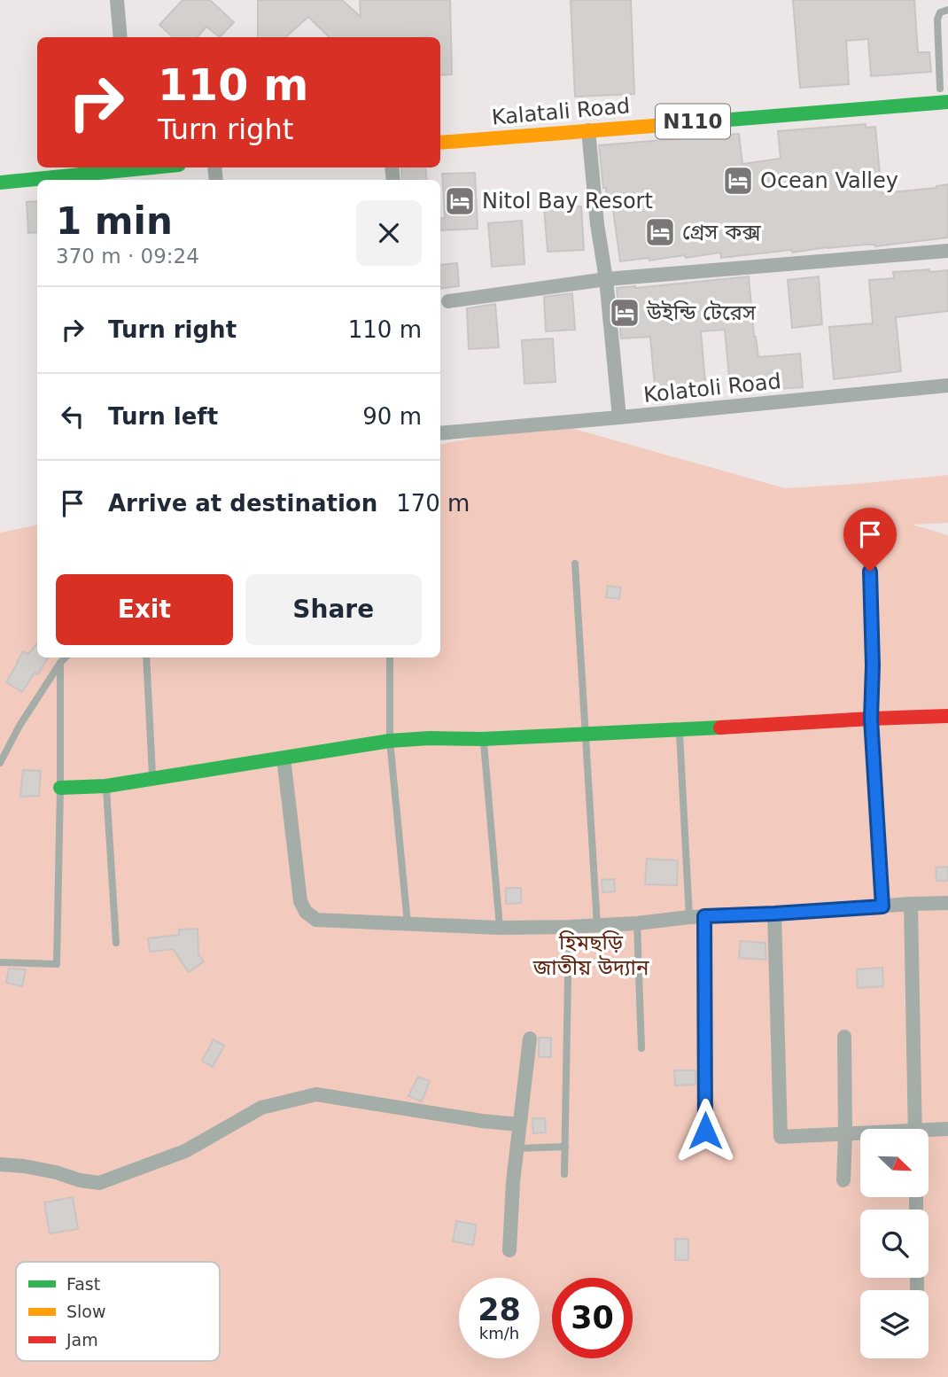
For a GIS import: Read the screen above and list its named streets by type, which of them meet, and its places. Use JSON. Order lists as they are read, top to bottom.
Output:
{
  "streets": {
    "main road": ["Kalatali Road", "N110"],
    "street": ["Kolatoli Road"]
  },
  "crossings": [
    ["Kalatali Road", "Kolatoli Road"]
  ],
  "parks": ["হিমছড়ি জাতীয় উদ্যান"],
  "places": {
    "hotel": [
      "Ocean Valley",
      "Nitol Bay Resort",
      "গ্রেস কক্স",
      "উইন্ডি টেরেস"
    ]
  },
  "legend": ["Fast", "Slow", "Jam"],
  "north": "bottom right",
  "page": {
    "turn": ["110 m", "Turn right"],
    "heading": ["1 min", "370 m · 09:24"],
    "list": [
      {
        "name": "Turn right",
        "value": "110 m"
      },
      {
        "name": "Turn left",
        "value": "90 m"
      },
      {
        "name": "Arrive at destination",
        "value": "170 m"
      }
    ],
    "buttons": ["Exit", "Share"],
    "speed": "28 km/h",
    "limit": "30"
  }
}
